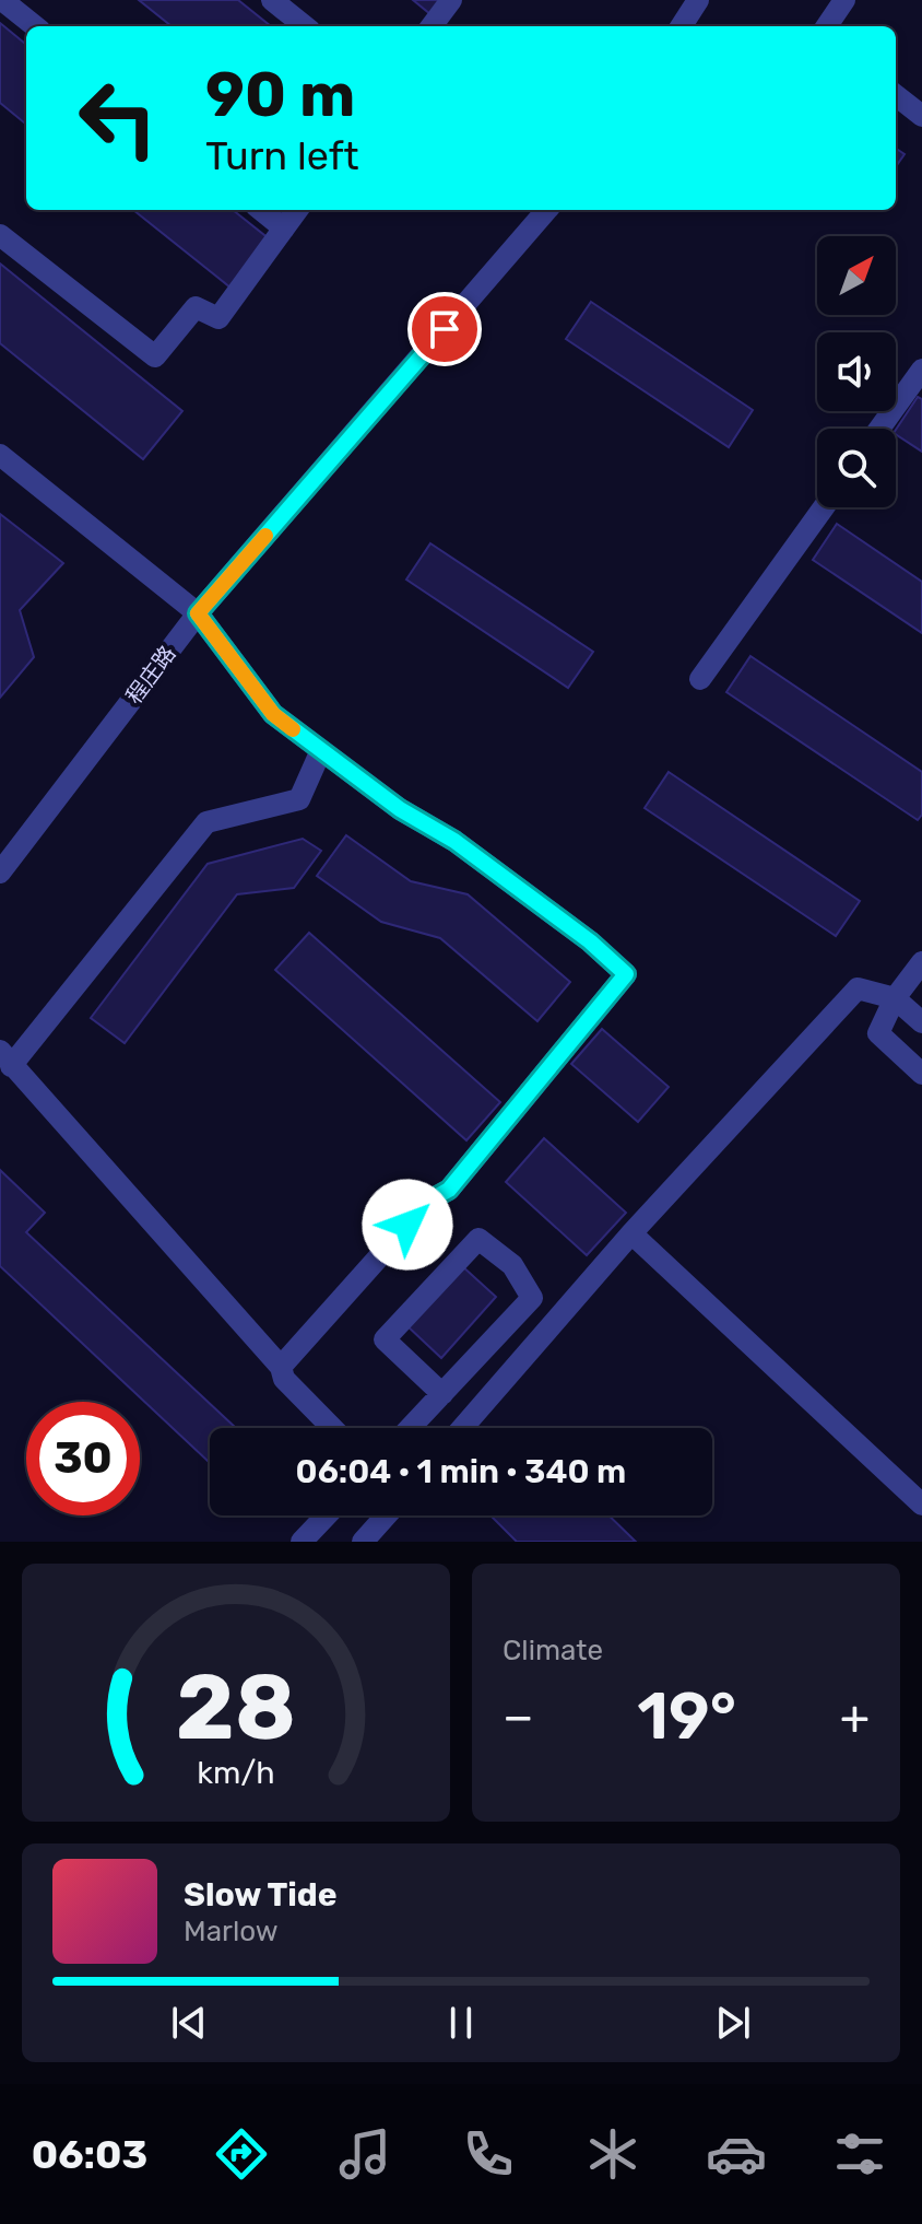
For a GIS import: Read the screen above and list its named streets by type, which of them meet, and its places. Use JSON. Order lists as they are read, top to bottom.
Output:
{
  "streets": {
    "street": ["程庄路"]
  },
  "north": "top right",
  "page": {
    "turn": ["90 m", "Turn left"],
    "limit": "30",
    "trip": "06:04 · 1 min · 340 m",
    "tile": "Climate",
    "heat": ["−", "19°", "+"],
    "song": ["Slow Tide", "Marlow"],
    "tabs": "06:03",
    "gauge": ["28", "km/h"]
  }
}
